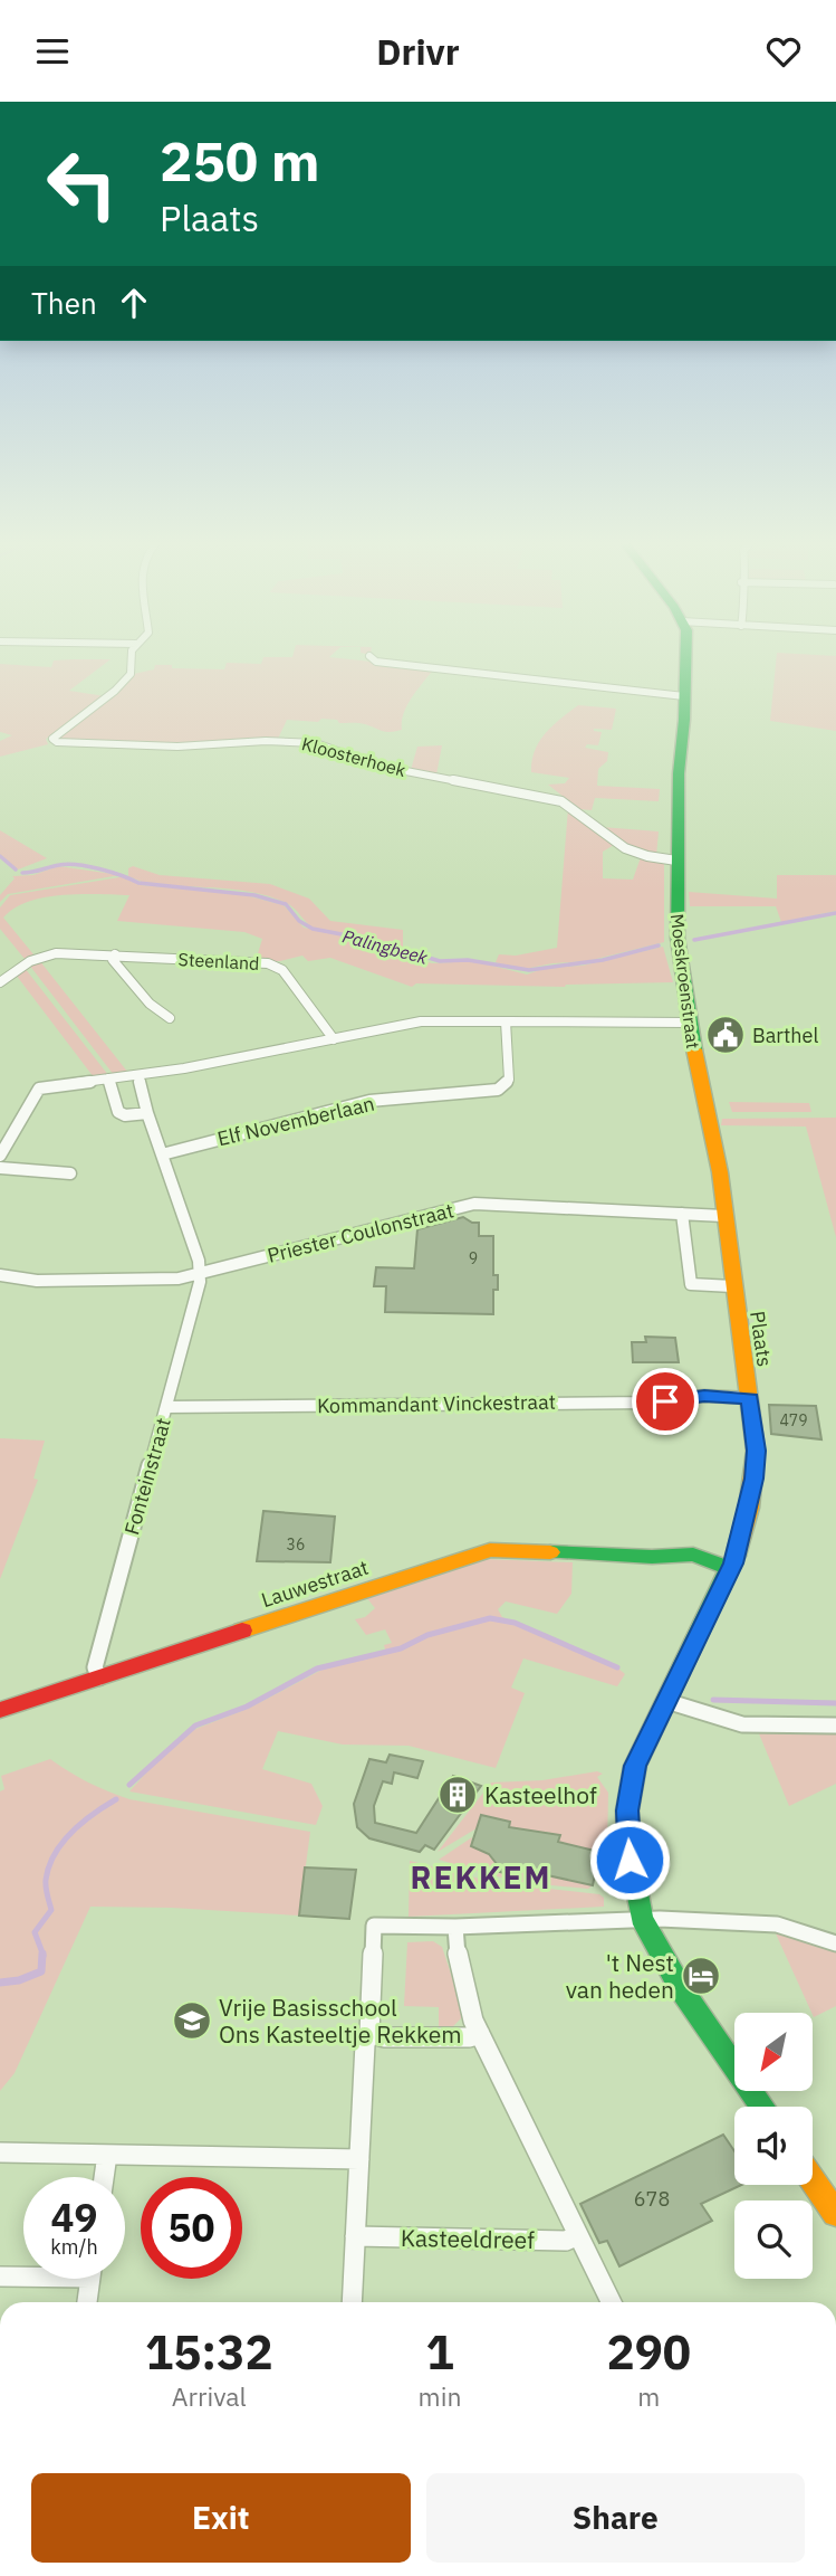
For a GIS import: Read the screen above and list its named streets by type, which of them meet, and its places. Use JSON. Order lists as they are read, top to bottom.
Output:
{
  "streets": {
    "main road": ["Moeskroenstraat", "Plaats", "Lauwestraat"],
    "street": [
      "Kloosterhoek",
      "Steenland",
      "Elf Novemberlaan",
      "Priester Coulonstraat",
      "Kommandant Vinckestraat",
      "Fonteinstraat",
      "Kasteeldreef"
    ]
  },
  "crossings": [
    ["Kloosterhoek", "Moeskroenstraat"],
    ["Moeskroenstraat", "Priester Coulonstraat"],
    ["Moeskroenstraat", "Plaats"],
    ["Priester Coulonstraat", "Plaats"],
    ["Priester Coulonstraat", "Fonteinstraat"],
    ["Plaats", "Kommandant Vinckestraat"],
    ["Kommandant Vinckestraat", "Fonteinstraat"],
    ["Fonteinstraat", "Lauwestraat"]
  ],
  "districts": ["REKKEM"],
  "water": ["Palingbeek"],
  "places": {
    "public building": ["Barthel"],
    "building": ["Kasteelhof"],
    "hotel": ["'t Nest van heden"],
    "school or university": ["Vrije Basisschool Ons Kasteeltje Rekkem"]
  },
  "house_numbers": [
    "9",
    "479",
    "36",
    "678"
  ],
  "north": "bottom left",
  "page": {
    "header": "Drivr",
    "turn": ["250 m", "Plaats"],
    "then": "Then",
    "speed": "49 km/h",
    "limit": "50",
    "eta": [
      "15:32",
      "Arrival",
      "1",
      "min",
      "290",
      "m"
    ],
    "buttons": ["Exit", "Share"]
  }
}
